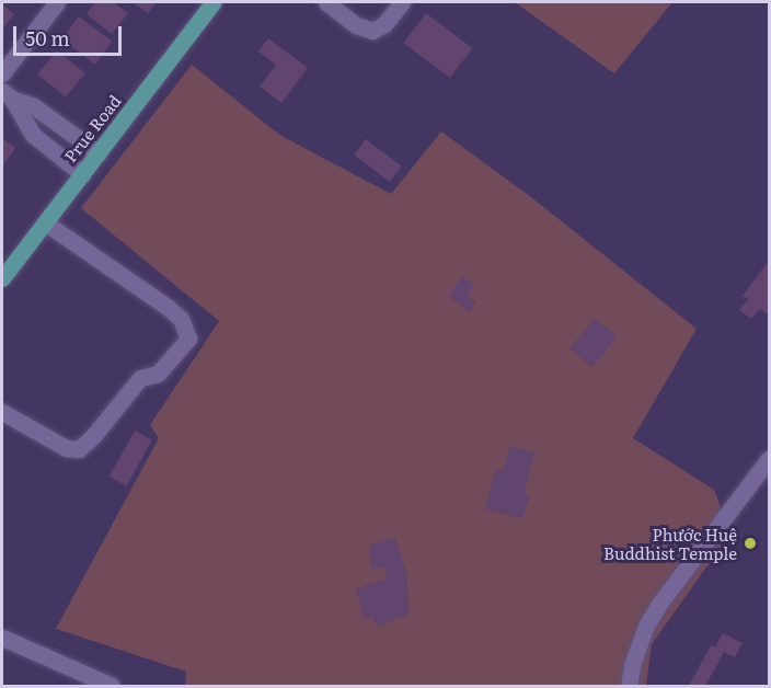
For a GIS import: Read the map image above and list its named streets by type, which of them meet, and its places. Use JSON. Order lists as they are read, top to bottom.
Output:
{
  "streets": {
    "main road": ["Prue Road"]
  },
  "places": ["Phước Huệ Buddhist Temple"],
  "scale_bar": "50 m"
}
